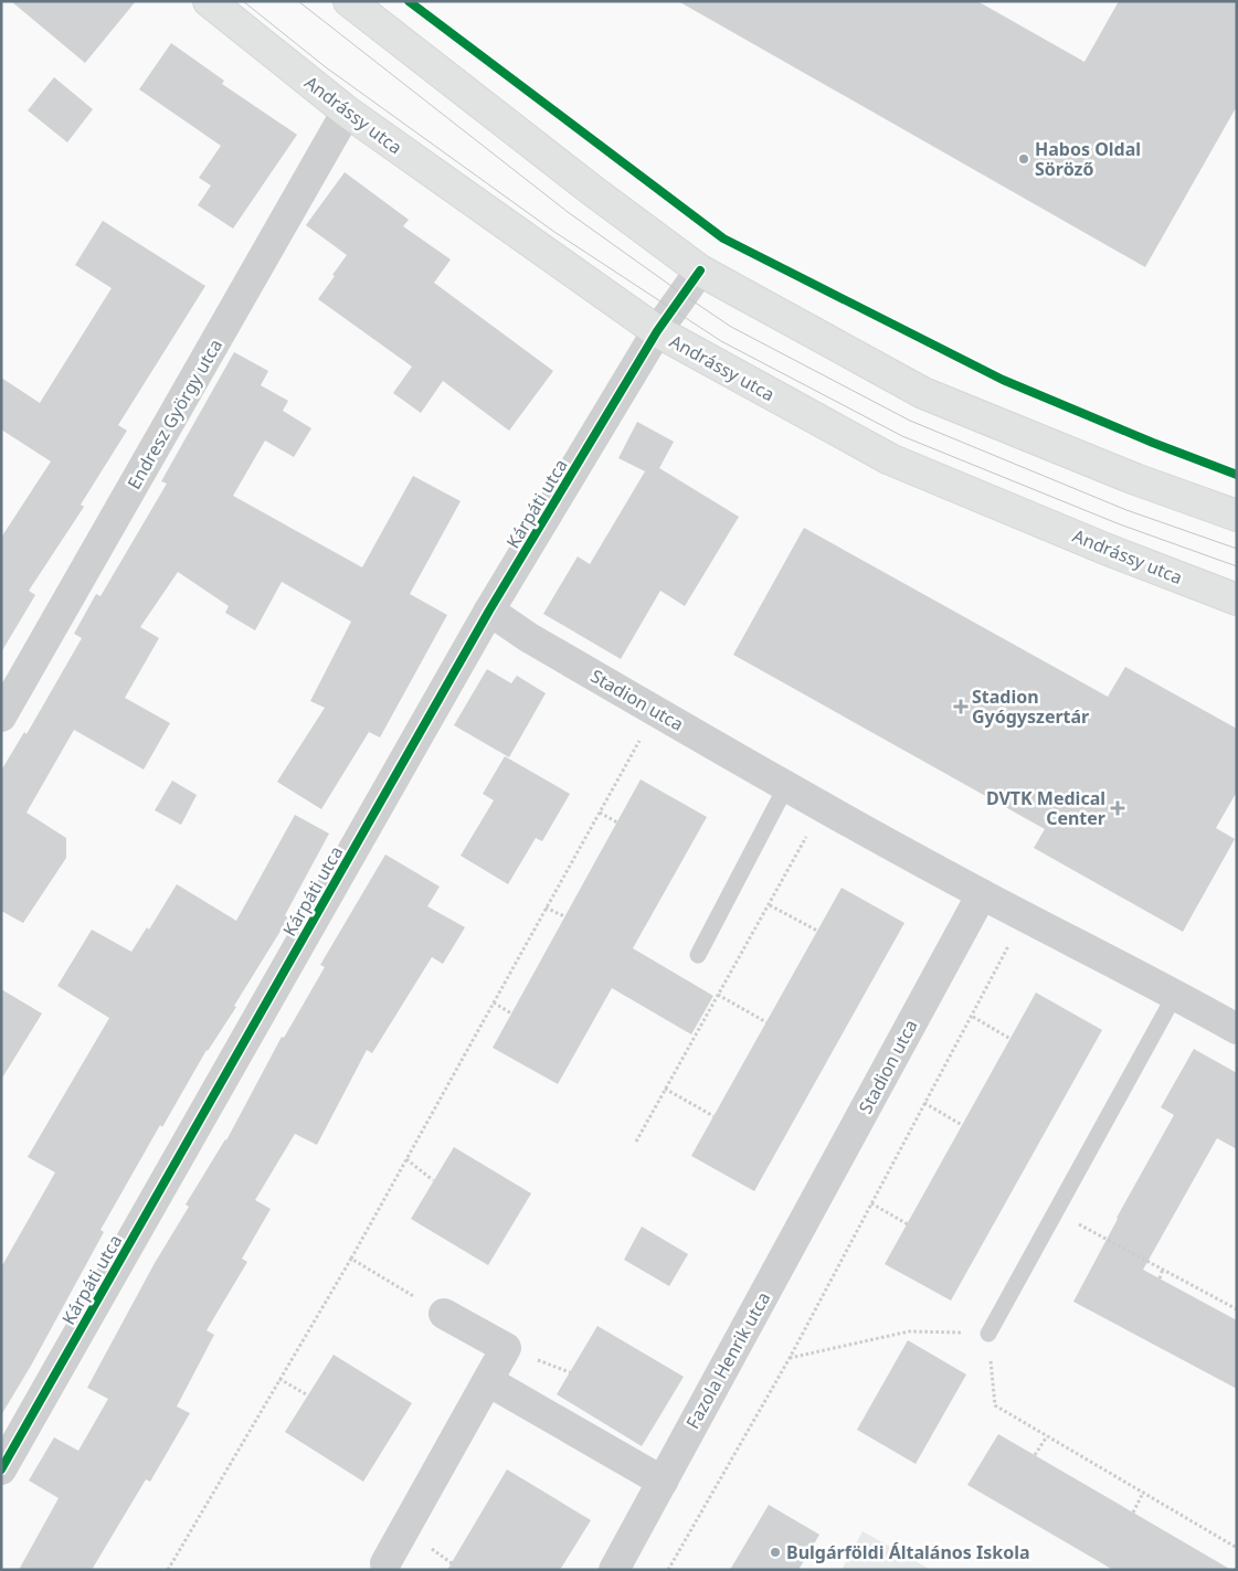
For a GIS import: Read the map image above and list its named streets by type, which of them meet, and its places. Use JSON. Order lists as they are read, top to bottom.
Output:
{
  "streets": {
    "main road": ["Andrássy utca"],
    "street": [
      "Endresz György utca",
      "Kárpáti utca",
      "Stadion utca",
      "Fazola Henrik utca"
    ]
  },
  "crossings": [
    ["Andrássy utca", "Endresz György utca"],
    ["Andrássy utca", "Kárpáti utca"],
    ["Kárpáti utca", "Stadion utca"],
    ["Stadion utca", "Fazola Henrik utca"]
  ],
  "places": {
    "other": ["Habos Oldal Söröző", "Bulgárföldi Általános Iskola"],
    "health": ["Stadion Gyógyszertár", "DVTK Medical Center"]
  }
}
